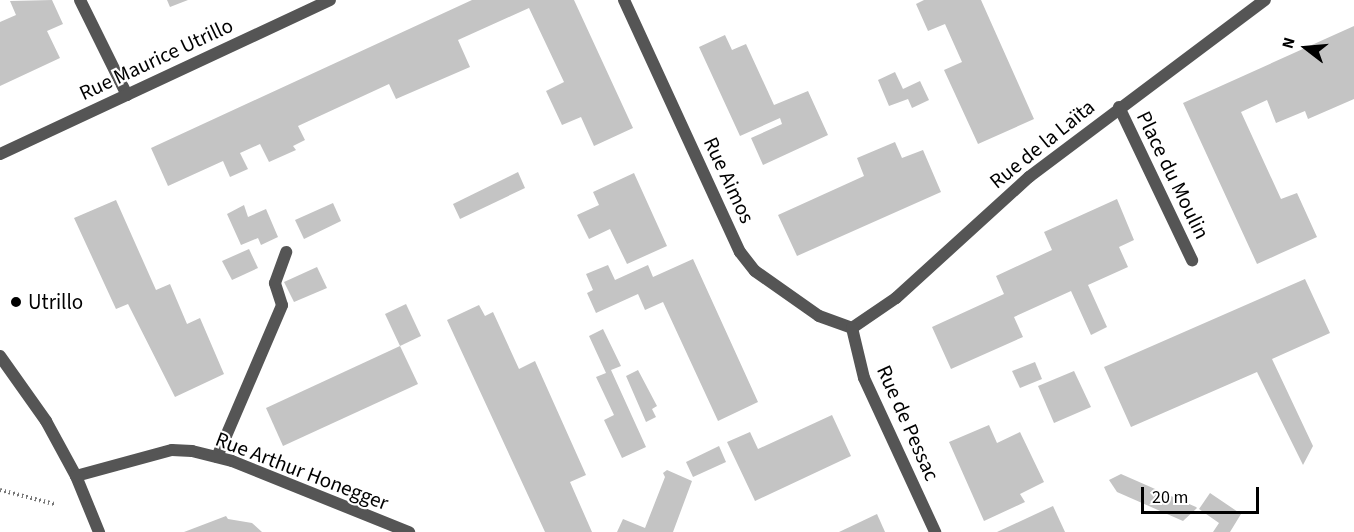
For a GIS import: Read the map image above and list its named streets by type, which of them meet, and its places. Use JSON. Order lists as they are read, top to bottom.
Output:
{
  "streets": {
    "street": [
      "Rue Maurice Utrillo",
      "Rue de la Laïta",
      "Place du Moulin",
      "Rue Aimos",
      "Rue de Pessac",
      "Rue Arthur Honegger"
    ]
  },
  "crossings": [
    ["Rue de la Laïta", "Place du Moulin"],
    ["Rue de la Laïta", "Rue Aimos"],
    ["Rue de la Laïta", "Rue de Pessac"],
    ["Rue Aimos", "Rue de Pessac"]
  ],
  "places": ["Utrillo"],
  "scale_bar": "20 m",
  "north": "left"
}
